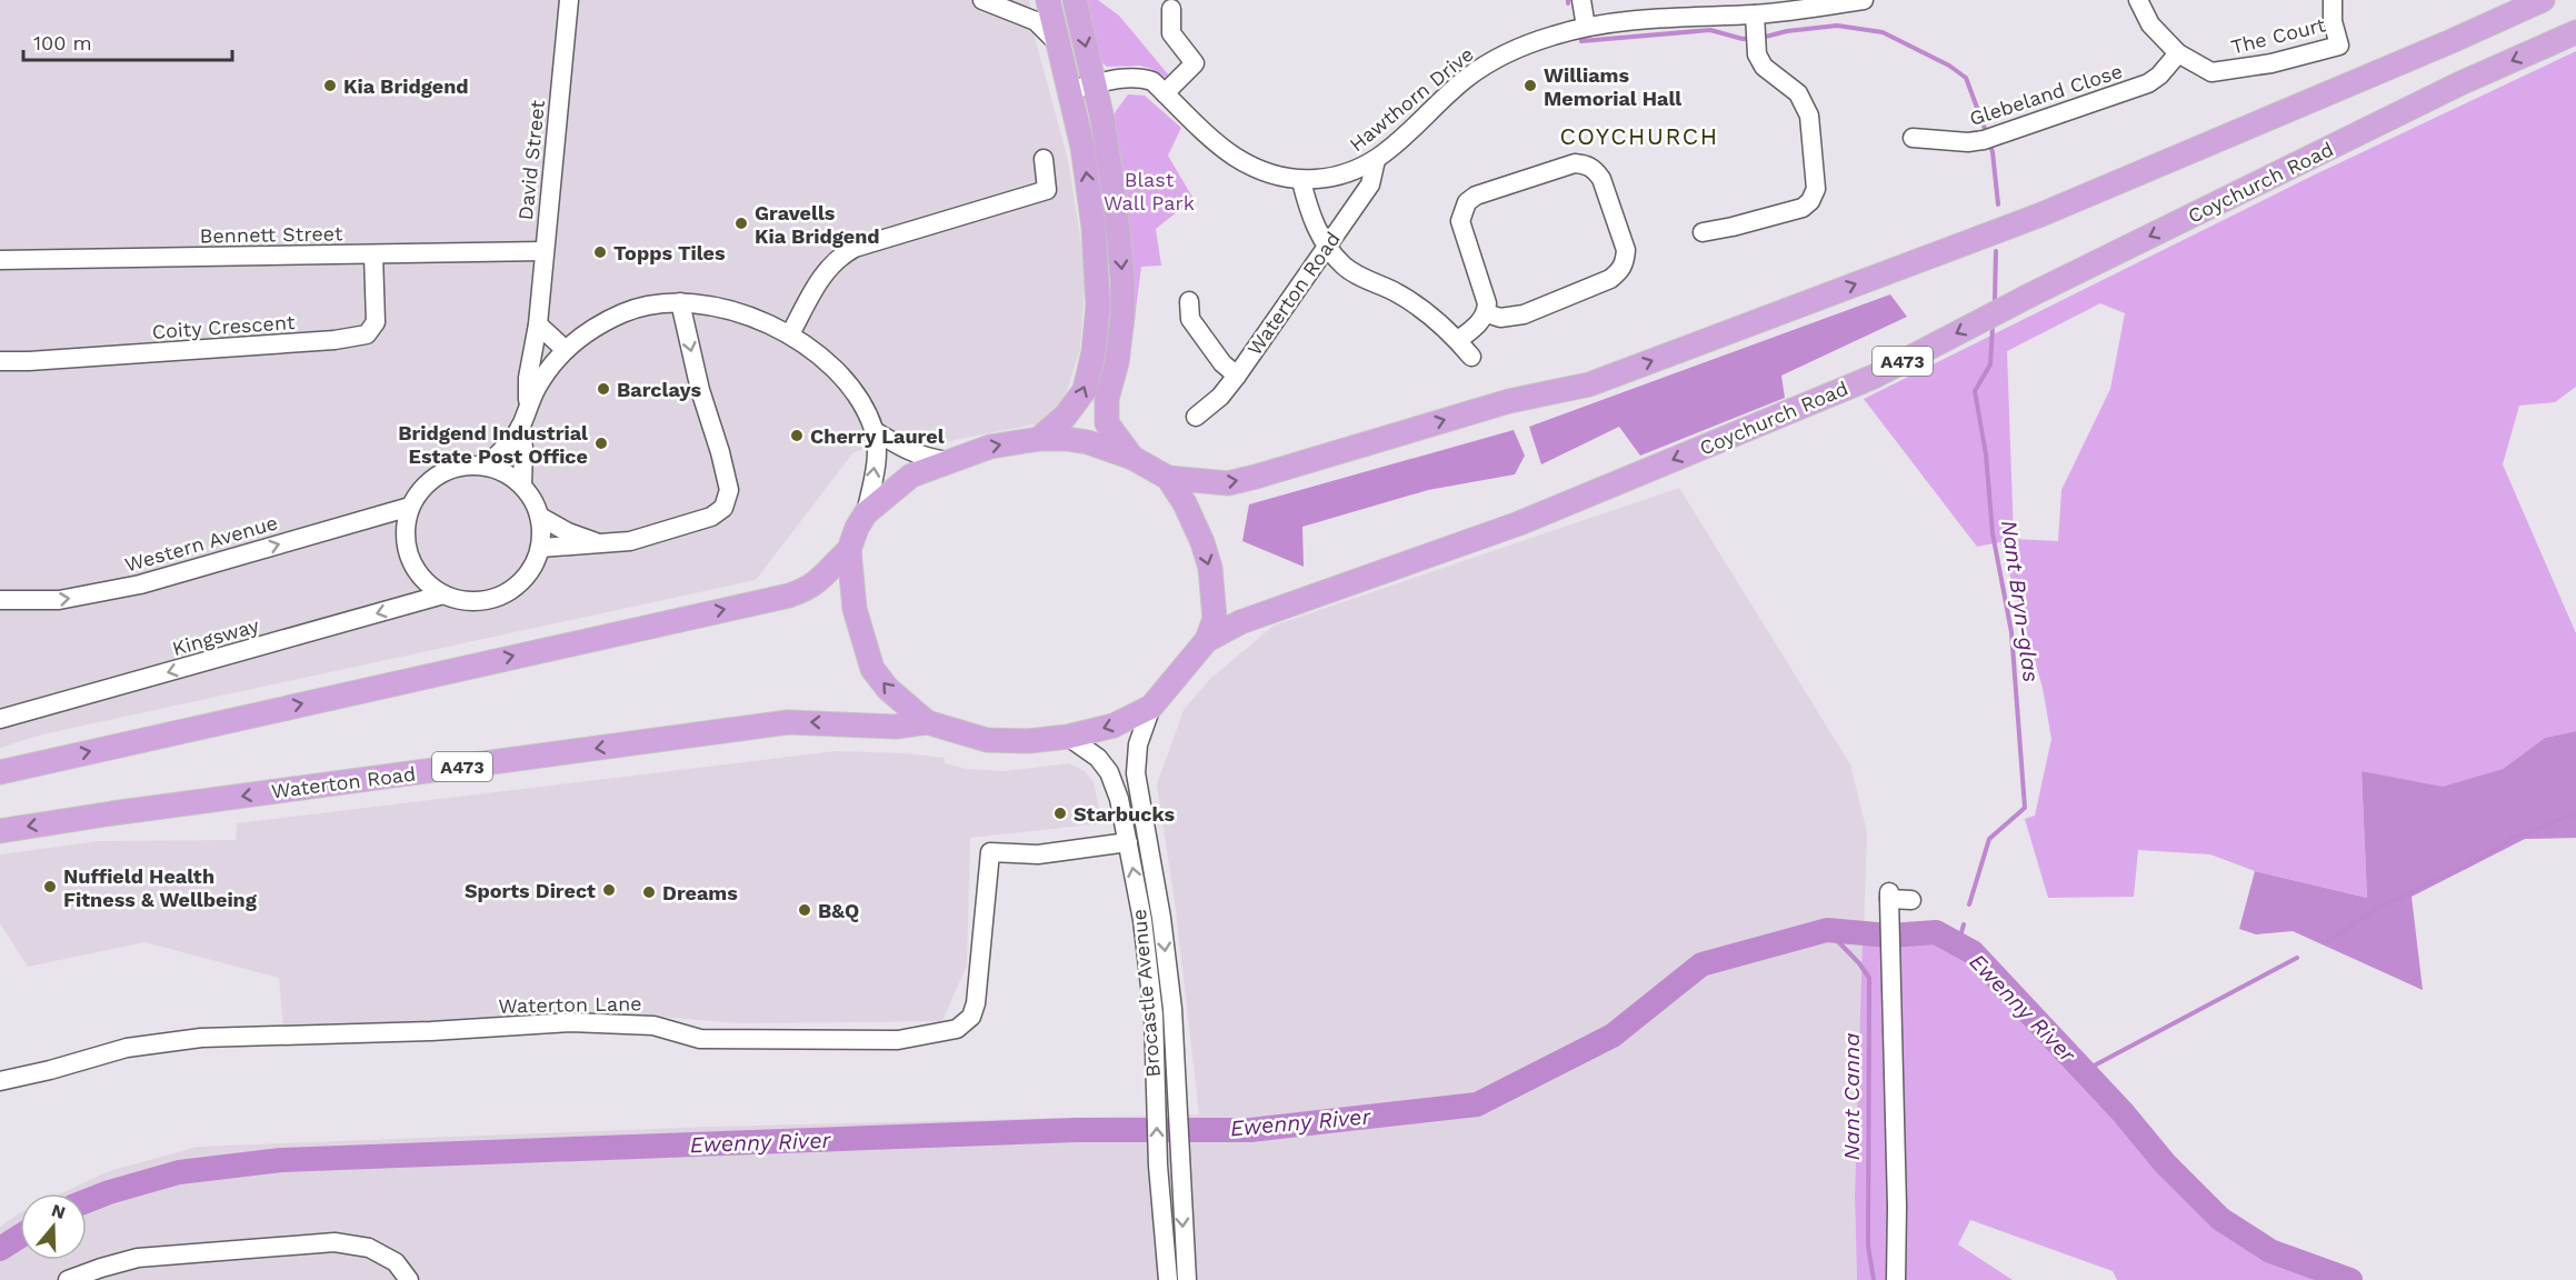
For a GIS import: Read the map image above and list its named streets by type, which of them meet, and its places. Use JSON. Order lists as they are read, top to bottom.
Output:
{
  "streets": {
    "main road": ["Coychurch Road", "Waterton Road", "A473"],
    "street": [
      "The Court",
      "Glebeland Close",
      "Hawthorn Drive",
      "David Street",
      "Bennett Street",
      "Coity Crescent",
      "Western Avenue",
      "Kingsway",
      "Brocastle Avenue",
      "Waterton Lane"
    ]
  },
  "crossings": [
    ["The Court", "Glebeland Close"],
    ["Hawthorn Drive", "Waterton Road"],
    ["David Street", "Bennett Street"],
    ["Bennett Street", "Coity Crescent"],
    ["Western Avenue", "Kingsway"],
    ["Brocastle Avenue", "Waterton Lane"]
  ],
  "one_way": ["Waterton Road", "Western Avenue", "Kingsway"],
  "districts": ["COYCHURCH"],
  "water": ["Nant Bryn-glas", "Ewenny River", "Nant Canna"],
  "parks": ["Blast Wall Park"],
  "places": [
    "Kia Bridgend",
    "Williams Memorial Hall",
    "Gravells Kia Bridgend",
    "Topps Tiles",
    "Barclays",
    "Cherry Laurel",
    "Bridgend Industrial Estate Post Office",
    "Starbucks",
    "Nuffield Health Fitness & Wellbeing",
    "Sports Direct",
    "Dreams",
    "B&Q"
  ],
  "scale_bar": "100 m",
  "north": "top"
}
